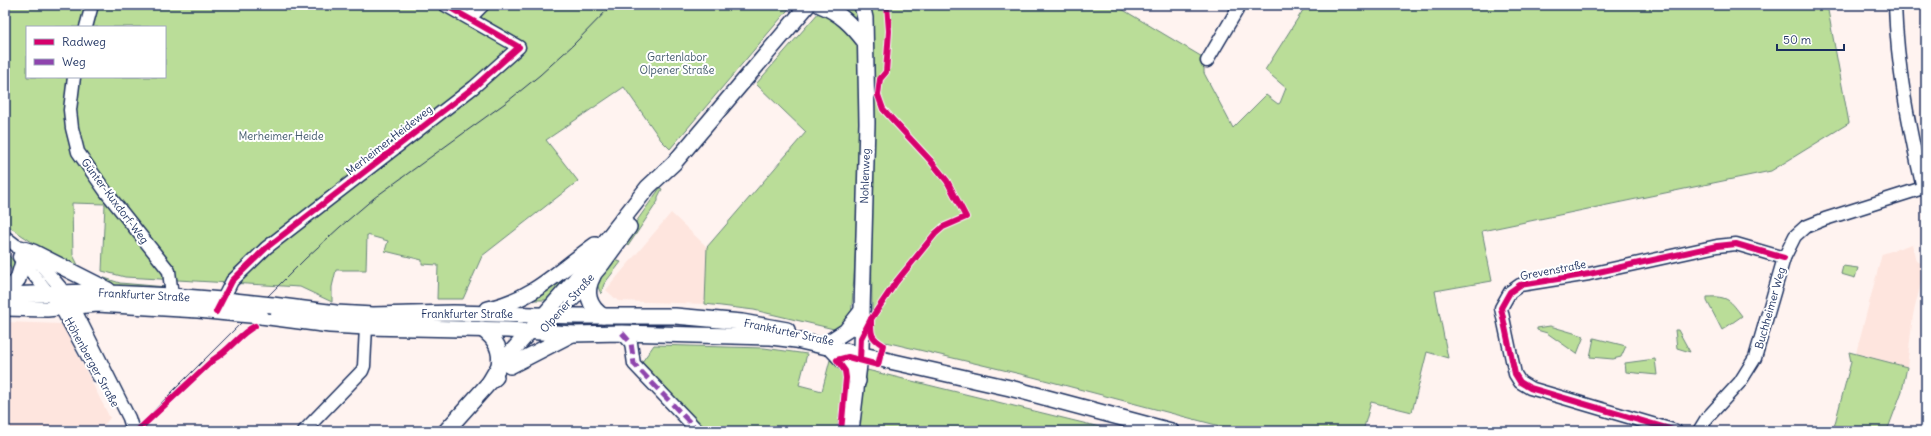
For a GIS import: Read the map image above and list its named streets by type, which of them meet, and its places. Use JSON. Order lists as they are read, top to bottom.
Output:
{
  "streets": {
    "main road": ["Nohlenweg", "Frankfurter Straße", "Olpener Straße"],
    "street": [
      "Merheimer Heideweg",
      "Günter-Kuxdorf-Weg",
      "Grevenstraße",
      "Buchheimer Weg",
      "Höhenberger Straße"
    ]
  },
  "crossings": [
    ["Merheimer Heideweg", "Frankfurter Straße"],
    ["Nohlenweg", "Frankfurter Straße"],
    ["Günter-Kuxdorf-Weg", "Frankfurter Straße"],
    ["Grevenstraße", "Buchheimer Weg"],
    ["Frankfurter Straße", "Olpener Straße"],
    ["Frankfurter Straße", "Höhenberger Straße"]
  ],
  "parks": ["Gartenlabor Olpener Straße", "Merheimer Heide"],
  "legend": ["Radweg", "Weg"],
  "scale_bar": "50 m"
}
